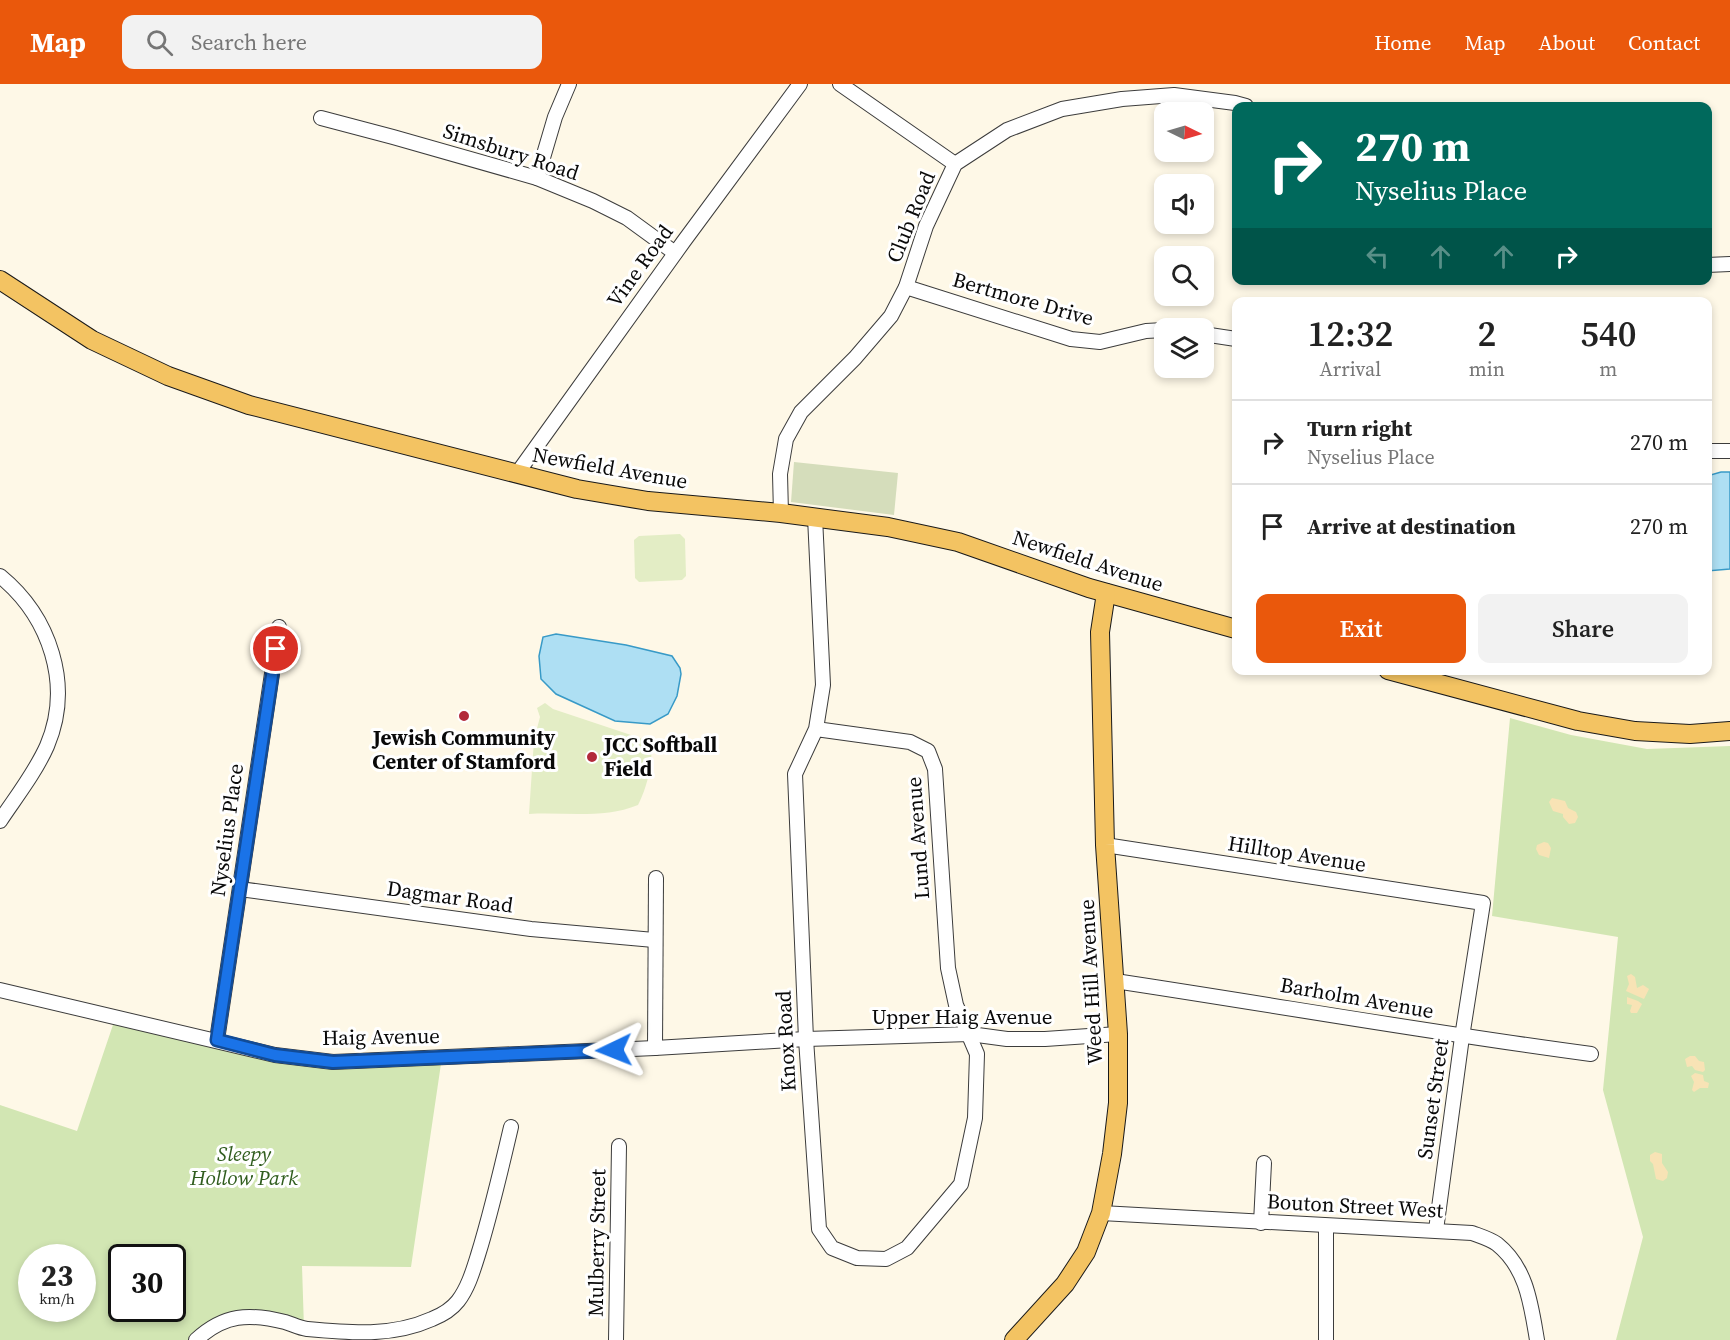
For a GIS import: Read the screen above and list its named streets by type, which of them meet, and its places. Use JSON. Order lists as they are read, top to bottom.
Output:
{
  "streets": {
    "main road": ["Newfield Avenue", "Weed Hill Avenue"],
    "street": [
      "Simsbury Road",
      "Club Road",
      "Vine Road",
      "Bertmore Drive",
      "Nyselius Place",
      "Lund Avenue",
      "Hilltop Avenue",
      "Dagmar Road",
      "Barholm Avenue",
      "Upper Haig Avenue",
      "Haig Avenue",
      "Knox Road",
      "Sunset Street",
      "Bouton Street West",
      "Mulberry Street"
    ]
  },
  "crossings": [
    ["Simsbury Road", "Vine Road"],
    ["Club Road", "Bertmore Drive"],
    ["Club Road", "Newfield Avenue"],
    ["Vine Road", "Newfield Avenue"],
    ["Newfield Avenue", "Weed Hill Avenue"],
    ["Newfield Avenue", "Knox Road"],
    ["Nyselius Place", "Dagmar Road"],
    ["Nyselius Place", "Haig Avenue"],
    ["Lund Avenue", "Upper Haig Avenue"],
    ["Lund Avenue", "Knox Road"],
    ["Hilltop Avenue", "Weed Hill Avenue"],
    ["Hilltop Avenue", "Sunset Street"],
    ["Weed Hill Avenue", "Barholm Avenue"],
    ["Weed Hill Avenue", "Upper Haig Avenue"],
    ["Weed Hill Avenue", "Bouton Street West"],
    ["Barholm Avenue", "Sunset Street"],
    ["Upper Haig Avenue", "Haig Avenue"],
    ["Upper Haig Avenue", "Knox Road"],
    ["Haig Avenue", "Knox Road"],
    ["Sunset Street", "Bouton Street West"]
  ],
  "parks": ["Sleepy Hollow Park"],
  "places": ["Jewish Community Center of Stamford", "JCC Softball Field"],
  "north": "right",
  "page": {
    "header": "Map",
    "search": "Search here",
    "nav": [
      "Home",
      "Map",
      "About",
      "Contact"
    ],
    "turn": ["270 m", "Nyselius Place"],
    "eta": [
      "12:32",
      "Arrival",
      "2",
      "min",
      "540",
      "m"
    ],
    "list": [
      {
        "name": "Turn right",
        "note": "Nyselius Place",
        "value": "270 m"
      },
      {
        "name": "Arrive at destination",
        "value": "270 m"
      }
    ],
    "buttons": ["Exit", "Share"],
    "speed": "23 km/h",
    "limit": "30"
  }
}
